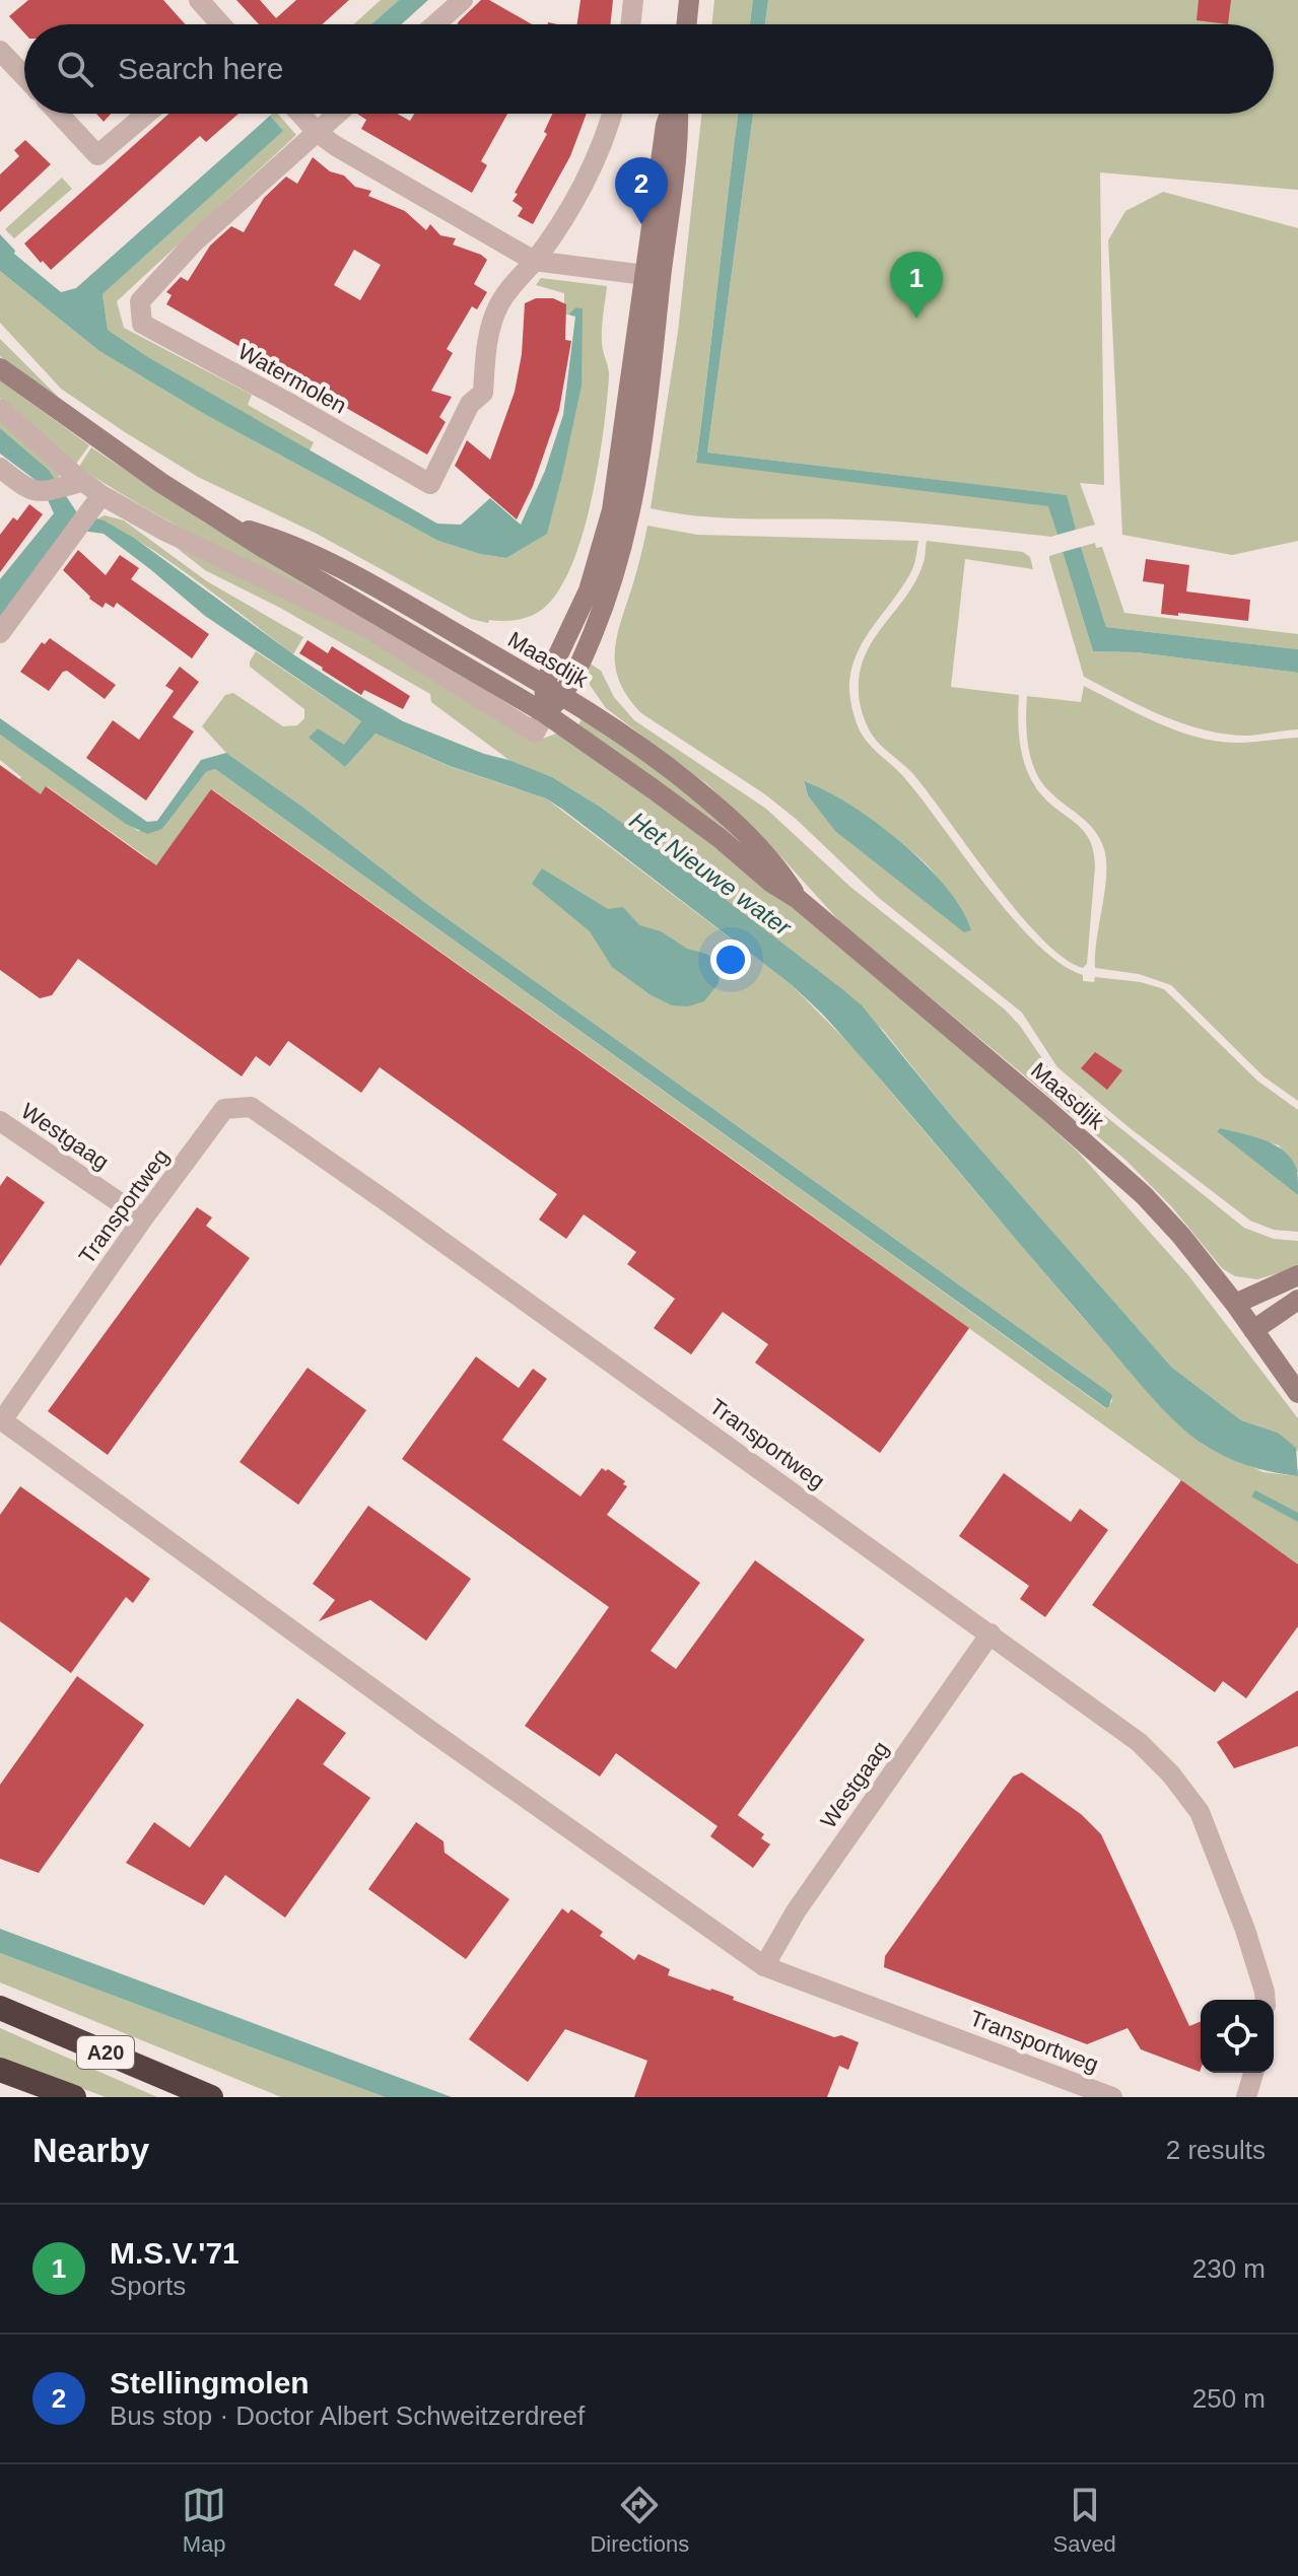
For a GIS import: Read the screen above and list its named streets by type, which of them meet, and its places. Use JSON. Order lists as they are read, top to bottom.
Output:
{
  "streets": {
    "highway": ["A20"],
    "main road": ["Maasdijk"],
    "street": ["Watermolen", "Westgaag", "Transportweg"]
  },
  "crossings": [
    ["Westgaag", "Transportweg"]
  ],
  "water": ["Het Nieuwe water"],
  "page": {
    "search": "Search here",
    "pins": ["2", "1"],
    "heading": ["Nearby", "2 results"],
    "list": [
      {
        "mark": "1",
        "name": "M.S.V.'71",
        "note": "Sports",
        "value": "230 m"
      },
      {
        "mark": "2",
        "name": "Stellingmolen",
        "note": "Bus stop · Doctor Albert Schweitzerdreef",
        "value": "250 m"
      }
    ],
    "nav": ["Map", "Directions", "Saved"]
  }
}
